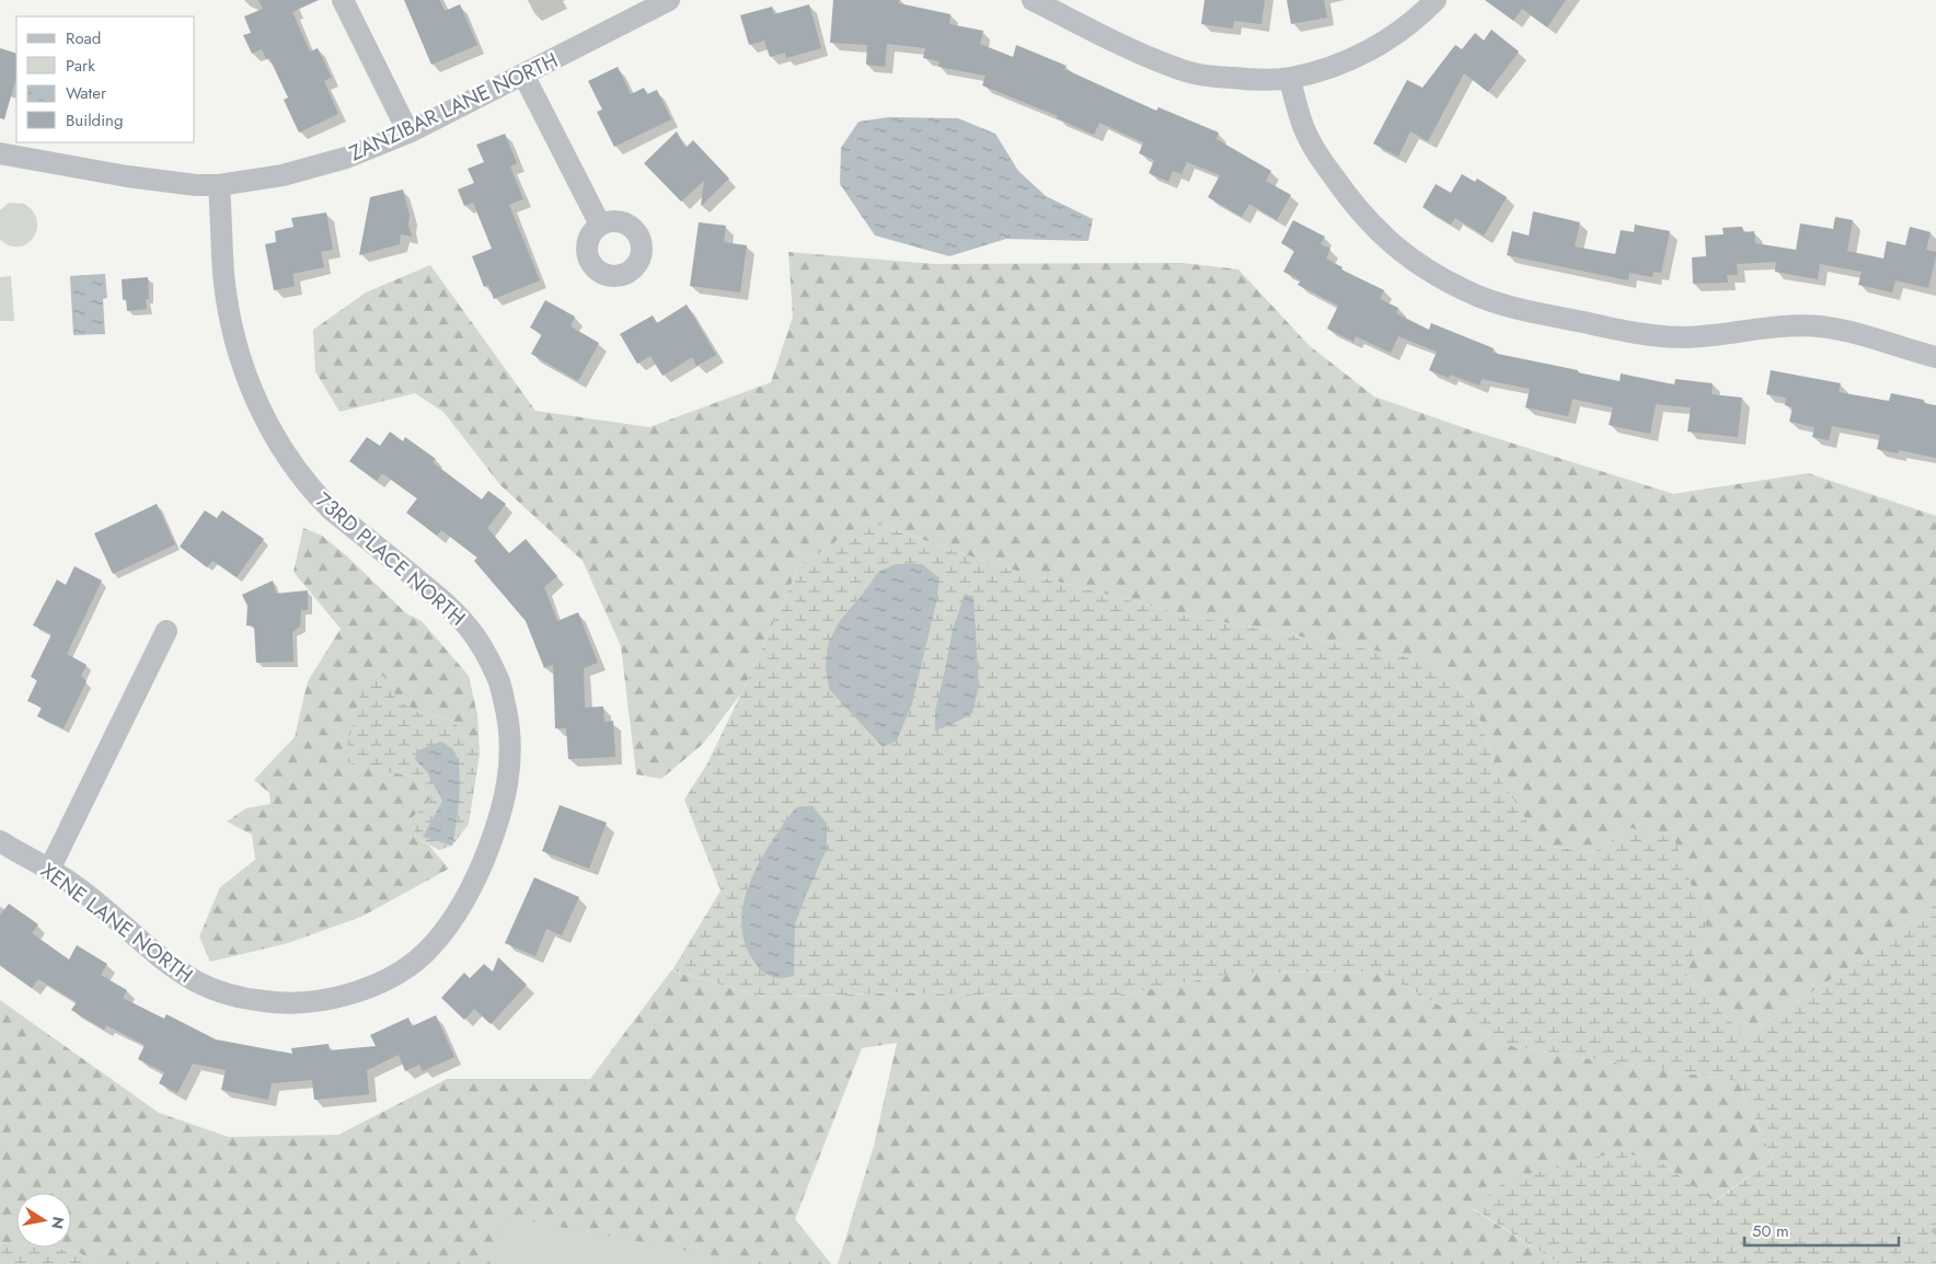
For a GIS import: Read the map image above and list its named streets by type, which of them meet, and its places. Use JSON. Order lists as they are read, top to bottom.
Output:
{
  "streets": {
    "street": ["ZANZIBAR LANE NORTH", "73RD PLACE NORTH", "XENE LANE NORTH"]
  },
  "crossings": [
    ["ZANZIBAR LANE NORTH", "73RD PLACE NORTH"],
    ["73RD PLACE NORTH", "XENE LANE NORTH"]
  ],
  "legend": [
    "Road",
    "Park",
    "Water",
    "Building"
  ],
  "scale_bar": "50 m",
  "north": "right"
}
